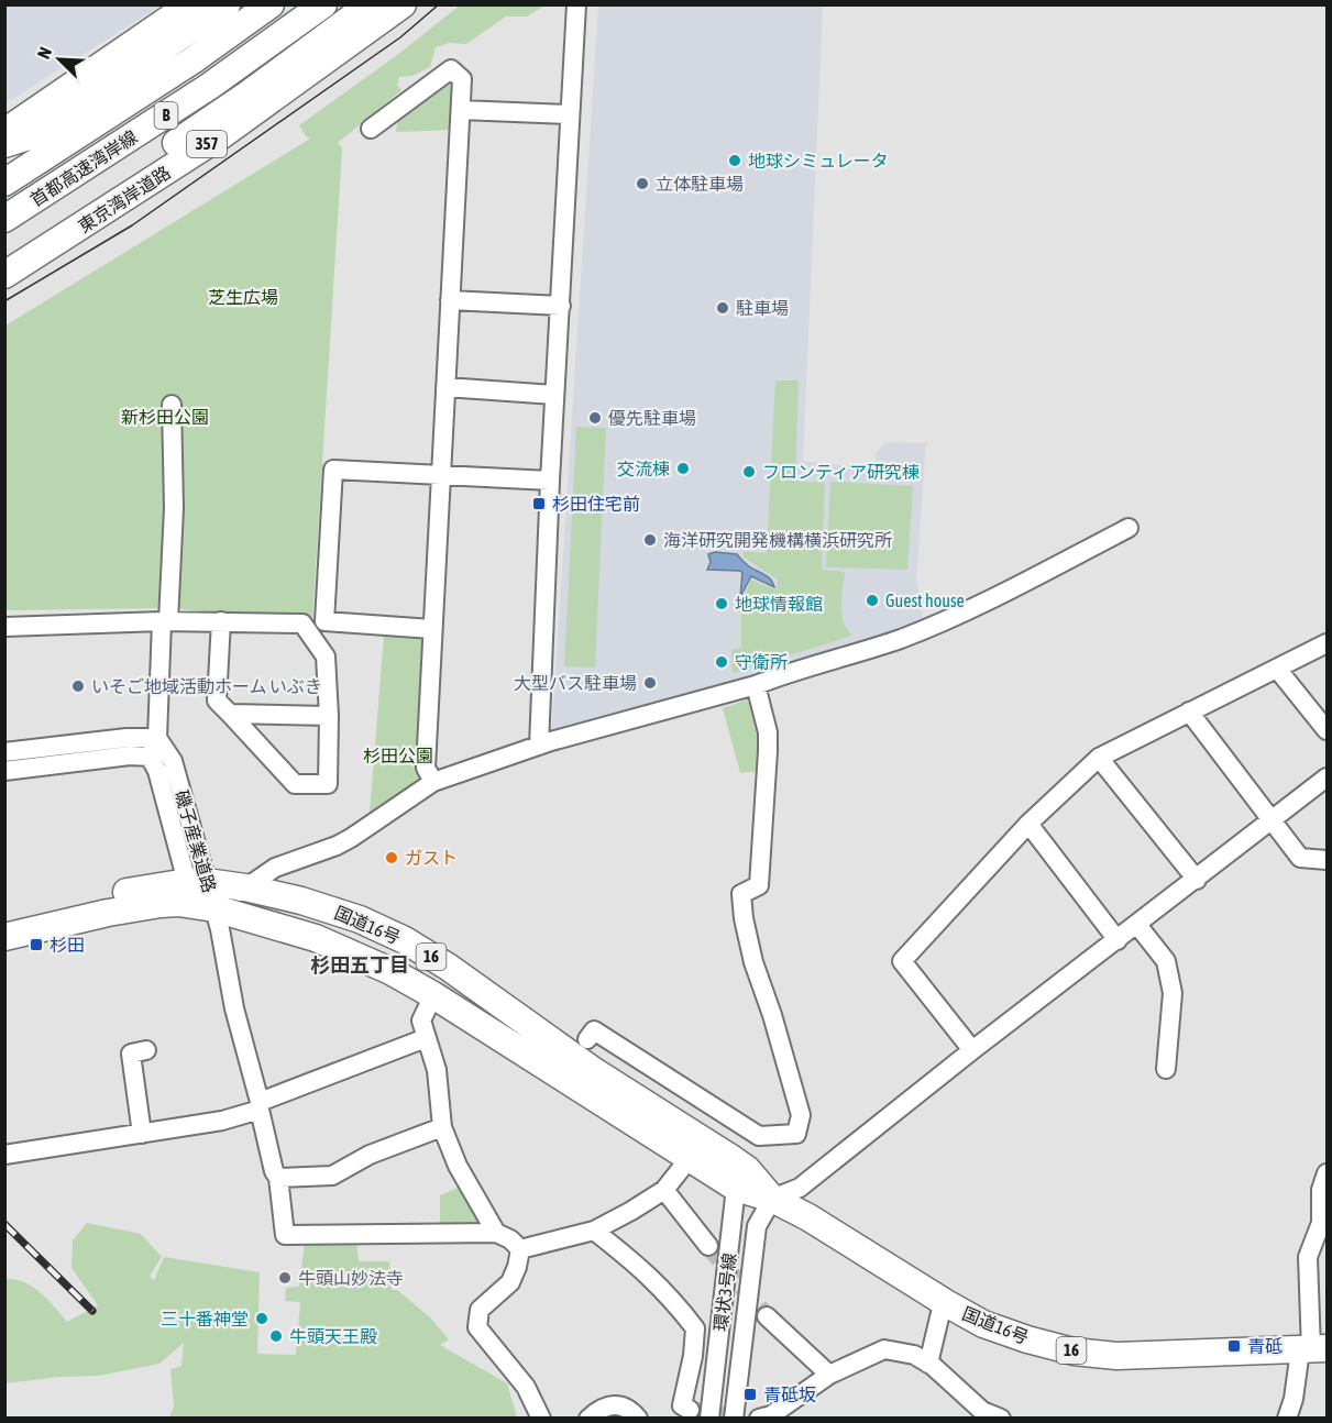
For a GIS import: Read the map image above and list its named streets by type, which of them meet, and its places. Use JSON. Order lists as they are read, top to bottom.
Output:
{
  "streets": {
    "highway": [
      "B",
      "357",
      "首都高速湾岸線",
      "東京湾岸道路",
      "国道16号",
      "16"
    ],
    "street": ["磯子産業道路", "環状3号線"]
  },
  "crossings": [
    ["磯子産業道路", "国道16号"],
    ["国道16号", "環状3号線"]
  ],
  "districts": ["杉田五丁目"],
  "parks": ["芝生広場", "新杉田公園", "杉田公園"],
  "places": {
    "other": [
      "地球シミュレータ",
      "立体駐車場",
      "駐車場",
      "優先駐車場",
      "交流棟",
      "フロンティア研究棟",
      "海洋研究開発機構横浜研究所",
      "Guest house",
      "地球情報館",
      "守衛所",
      "大型バス駐車場",
      "いそご地域活動ホーム いぶき",
      "ガスト",
      "牛頭山妙法寺",
      "三十番神堂",
      "牛頭天王殿"
    ],
    "transit": [
      "杉田住宅前",
      "杉田",
      "青砥",
      "青砥坂"
    ]
  },
  "north": "top left"
}
